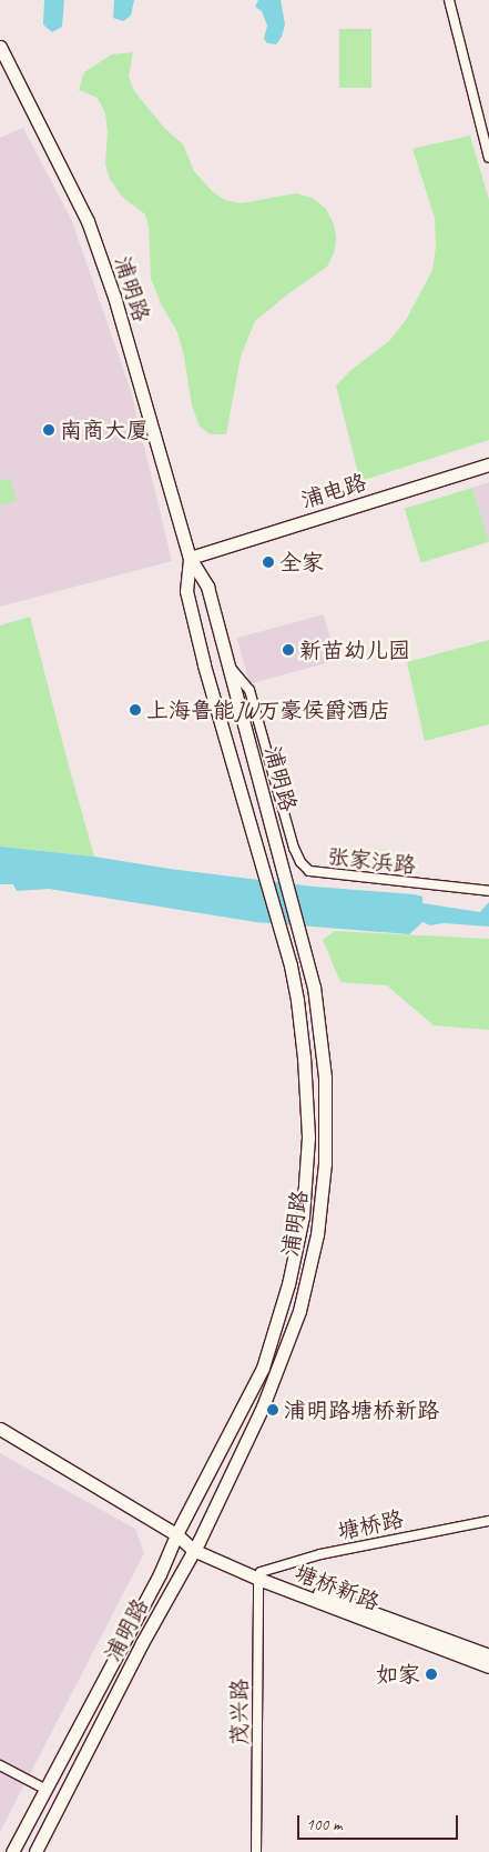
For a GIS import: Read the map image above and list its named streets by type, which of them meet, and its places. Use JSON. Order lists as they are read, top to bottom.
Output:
{
  "streets": {
    "main road": ["浦明路", "浦电路", "塘桥新路"],
    "street": ["张家浜路", "塘桥路", "茂兴路"]
  },
  "crossings": [
    ["浦明路", "浦电路"],
    ["浦明路", "张家浜路"],
    ["浦明路", "塘桥新路"],
    ["塘桥路", "塘桥新路"],
    ["塘桥路", "茂兴路"],
    ["塘桥新路", "茂兴路"]
  ],
  "places": [
    "南商大厦",
    "全家",
    "新苗幼儿园",
    "上海鲁能JW万豪侯爵酒店",
    "浦明路塘桥新路",
    "如家"
  ],
  "scale_bar": "100 m"
}
